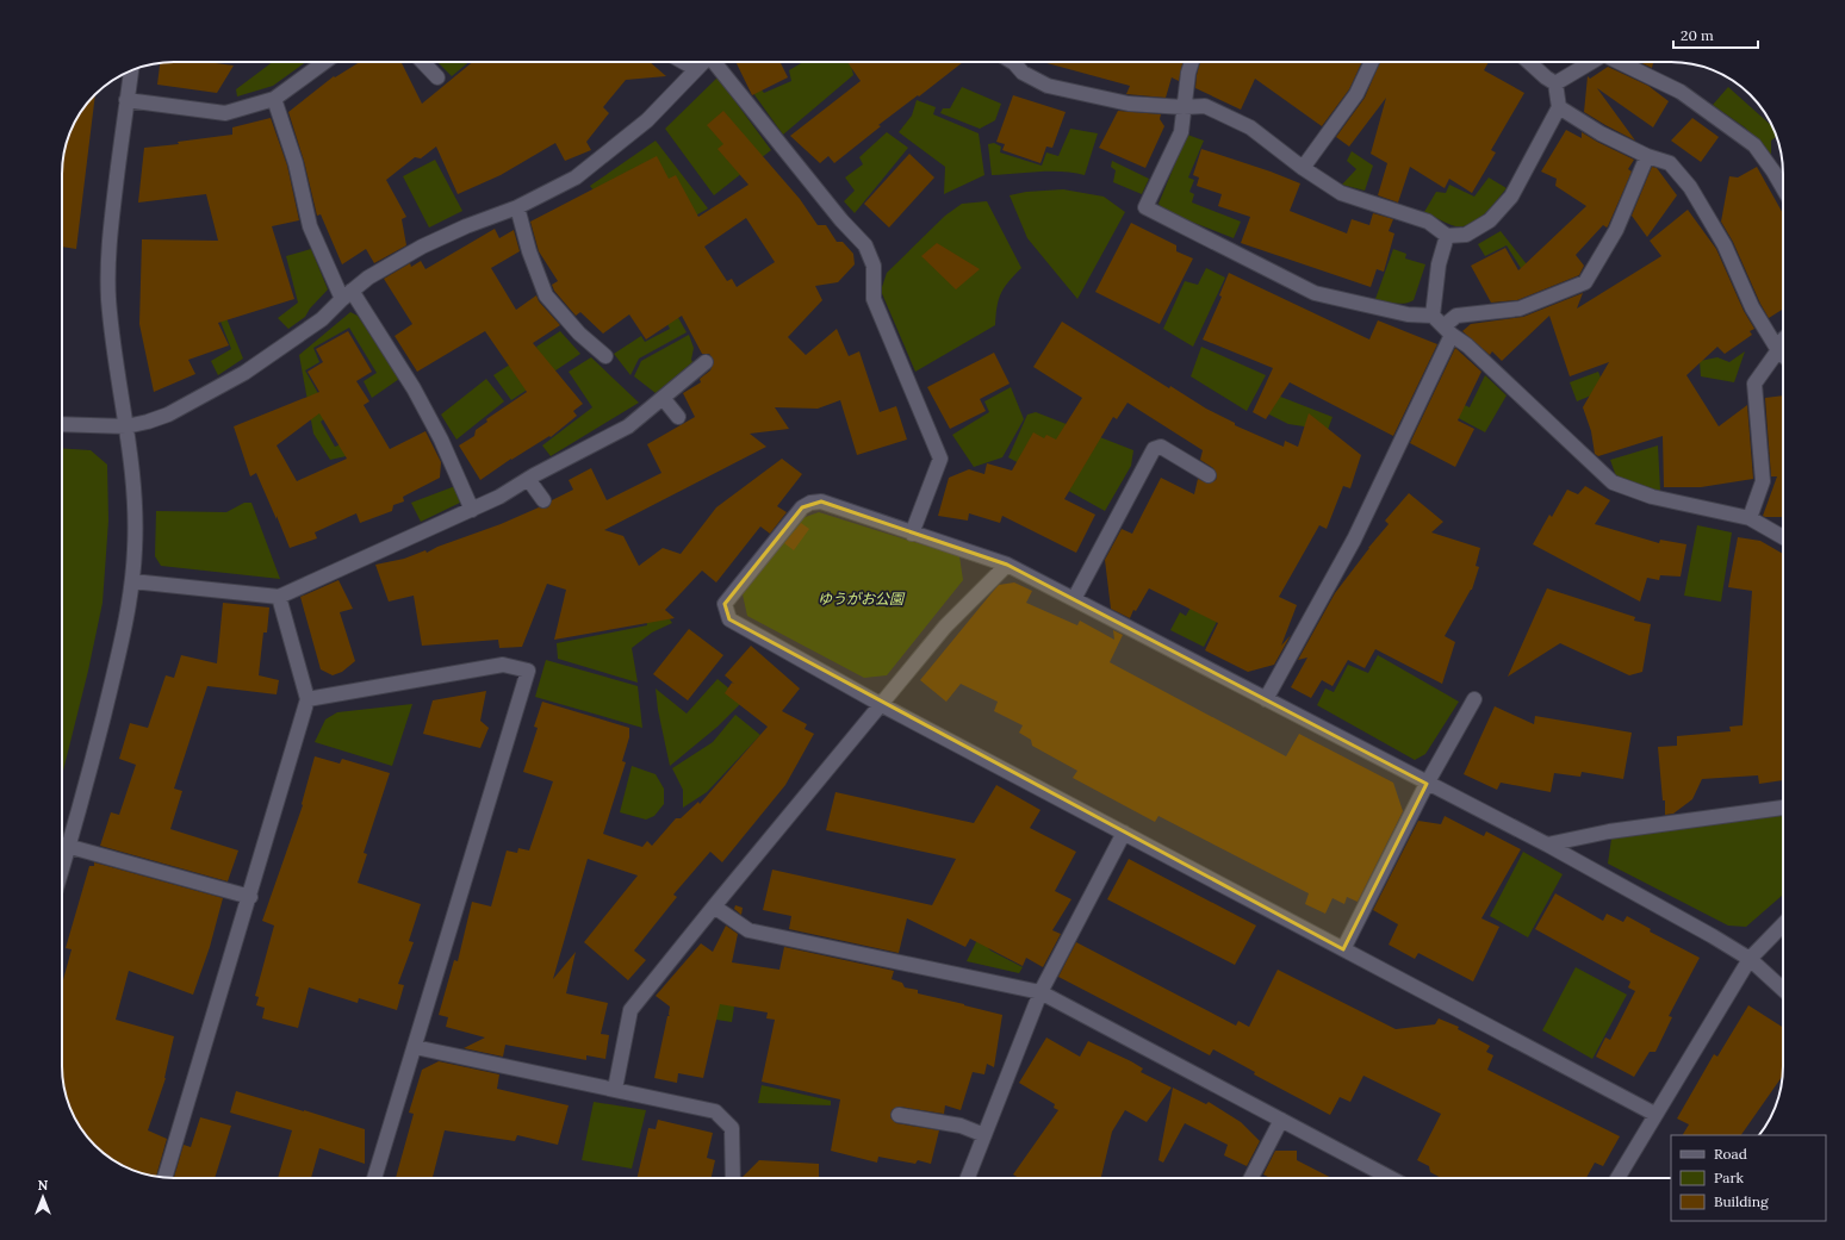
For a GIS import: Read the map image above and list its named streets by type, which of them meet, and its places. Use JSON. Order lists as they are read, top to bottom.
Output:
{
  "parks": ["ゆうがお公園"],
  "legend": ["Road", "Park", "Building"],
  "scale_bar": "20 m",
  "north": "top"
}
